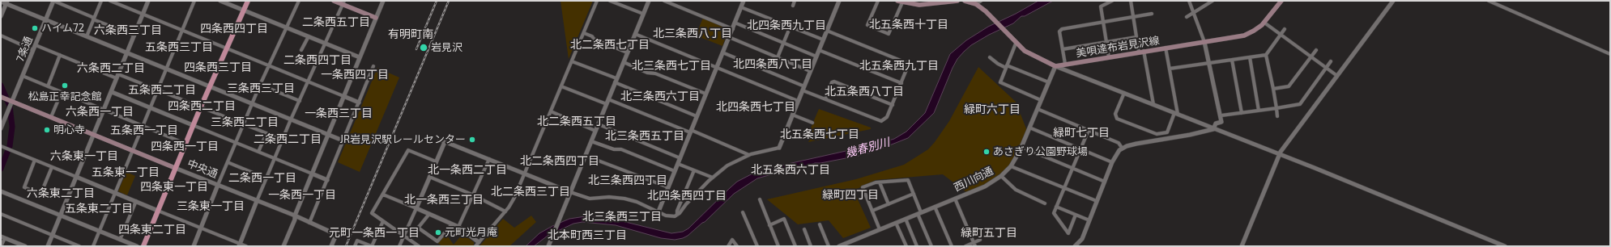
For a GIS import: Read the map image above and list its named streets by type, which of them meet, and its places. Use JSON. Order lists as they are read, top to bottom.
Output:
{
  "streets": {
    "main road": ["美唄達布岩見沢線"],
    "street": ["7条通", "中央通", "西川向通"]
  },
  "crossings": [
    ["美唄達布岩見沢線", "西川向通"]
  ],
  "districts": [
    "二条西五丁目",
    "北五条西十丁目",
    "北四条西九丁目",
    "四条西四丁目",
    "六条西三丁目",
    "北三条西八丁目",
    "有明町南",
    "北二条西七丁目",
    "五条西三丁目",
    "二条西四丁目",
    "北四条西八丁目",
    "北三条西七丁目",
    "北五条西九丁目",
    "四条西三丁目",
    "六条西二丁目",
    "一条西四丁目",
    "三条西三丁目",
    "五条西二丁目",
    "北五条西八丁目",
    "北三条西六丁目",
    "四条西二丁目",
    "北四条西七丁目",
    "緑町六丁目",
    "六条西一丁目",
    "一条西三丁目",
    "北二条西五丁目",
    "三条西二丁目",
    "五条西一丁目",
    "緑町七丁目",
    "北五条西七丁目",
    "北三条西五丁目",
    "二条西二丁目",
    "四条西一丁目",
    "六条東一丁目",
    "北二条西四丁目",
    "北一条西二丁目",
    "北五条西六丁目",
    "五条東一丁目",
    "二条西一丁目",
    "北三条西四丁目",
    "四条東一丁目",
    "北二条西三丁目",
    "六条東二丁目",
    "一条西一丁目",
    "緑町四丁目",
    "北四条西四丁目",
    "北一条西三丁目",
    "三条東一丁目",
    "五条東二丁目",
    "北三条西三丁目",
    "四条東二丁目",
    "元町一条西一丁目",
    "緑町五丁目",
    "北本町西三丁目"
  ],
  "water": ["幾春別川"],
  "places": [
    "ハイム72",
    "岩見沢",
    "松島正幸記念館",
    "明心寺",
    "JR岩見沢駅レールセンター",
    "あさぎり公園野球場",
    "元町光月庵"
  ]
}
